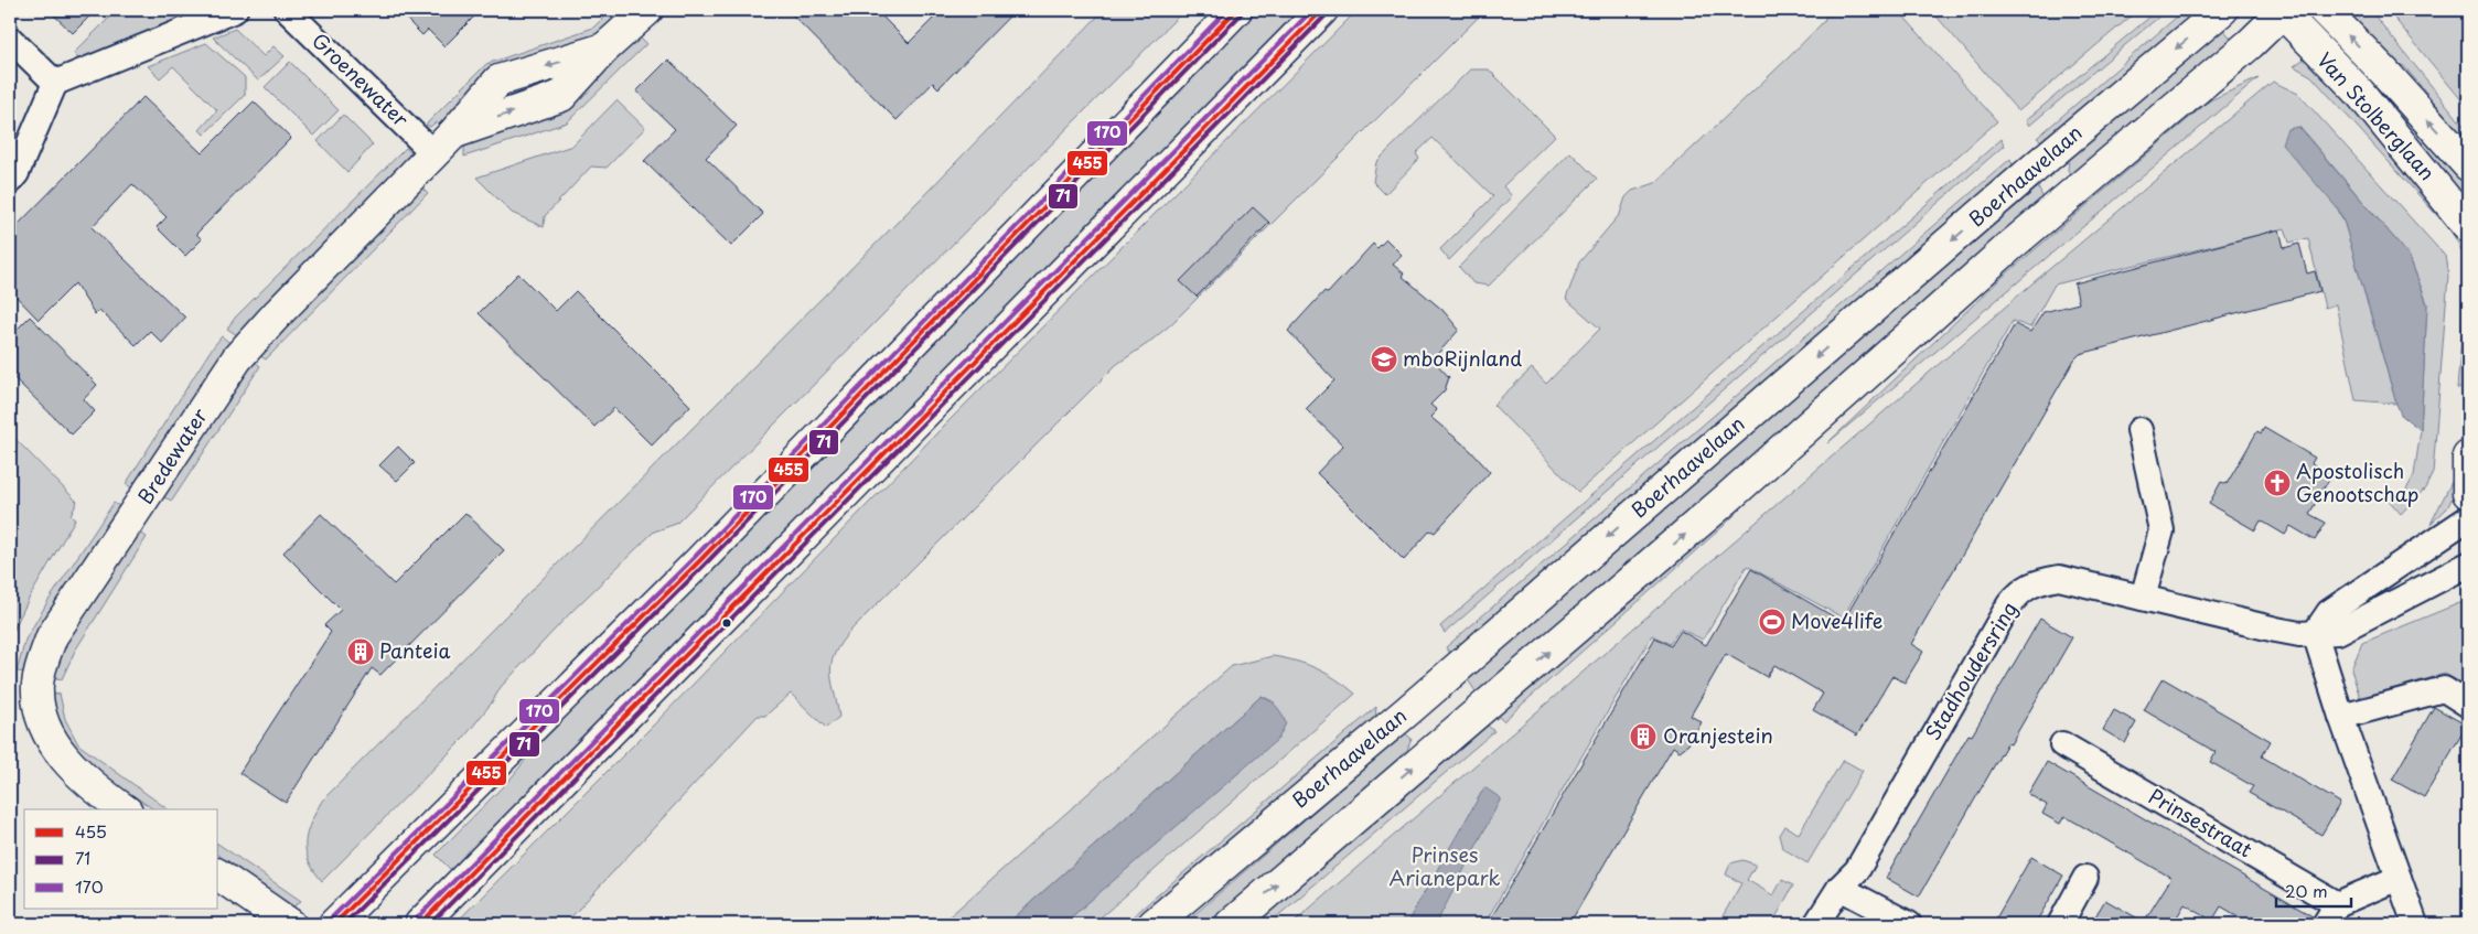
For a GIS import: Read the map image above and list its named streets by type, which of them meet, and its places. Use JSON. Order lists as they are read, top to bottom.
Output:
{
  "streets": {
    "street": [
      "Groenewater",
      "Van Stolberglaan",
      "Boerhaavelaan",
      "Bredewater",
      "Stadhoudersring",
      "Prinsestraat"
    ]
  },
  "crossings": [
    ["Groenewater", "Bredewater"]
  ],
  "parks": ["Prinses Arianepark"],
  "places": {
    "school or university": ["mboRijnland"],
    "church": ["Apostolisch Genootschap"],
    "sports": ["Move4life"],
    "building": ["Panteia", "Oranjestein"]
  },
  "lines": ["transit line 455", "transit line 170", "transit line 71"],
  "legend": ["455", "71", "170"],
  "scale_bar": "20 m"
}
